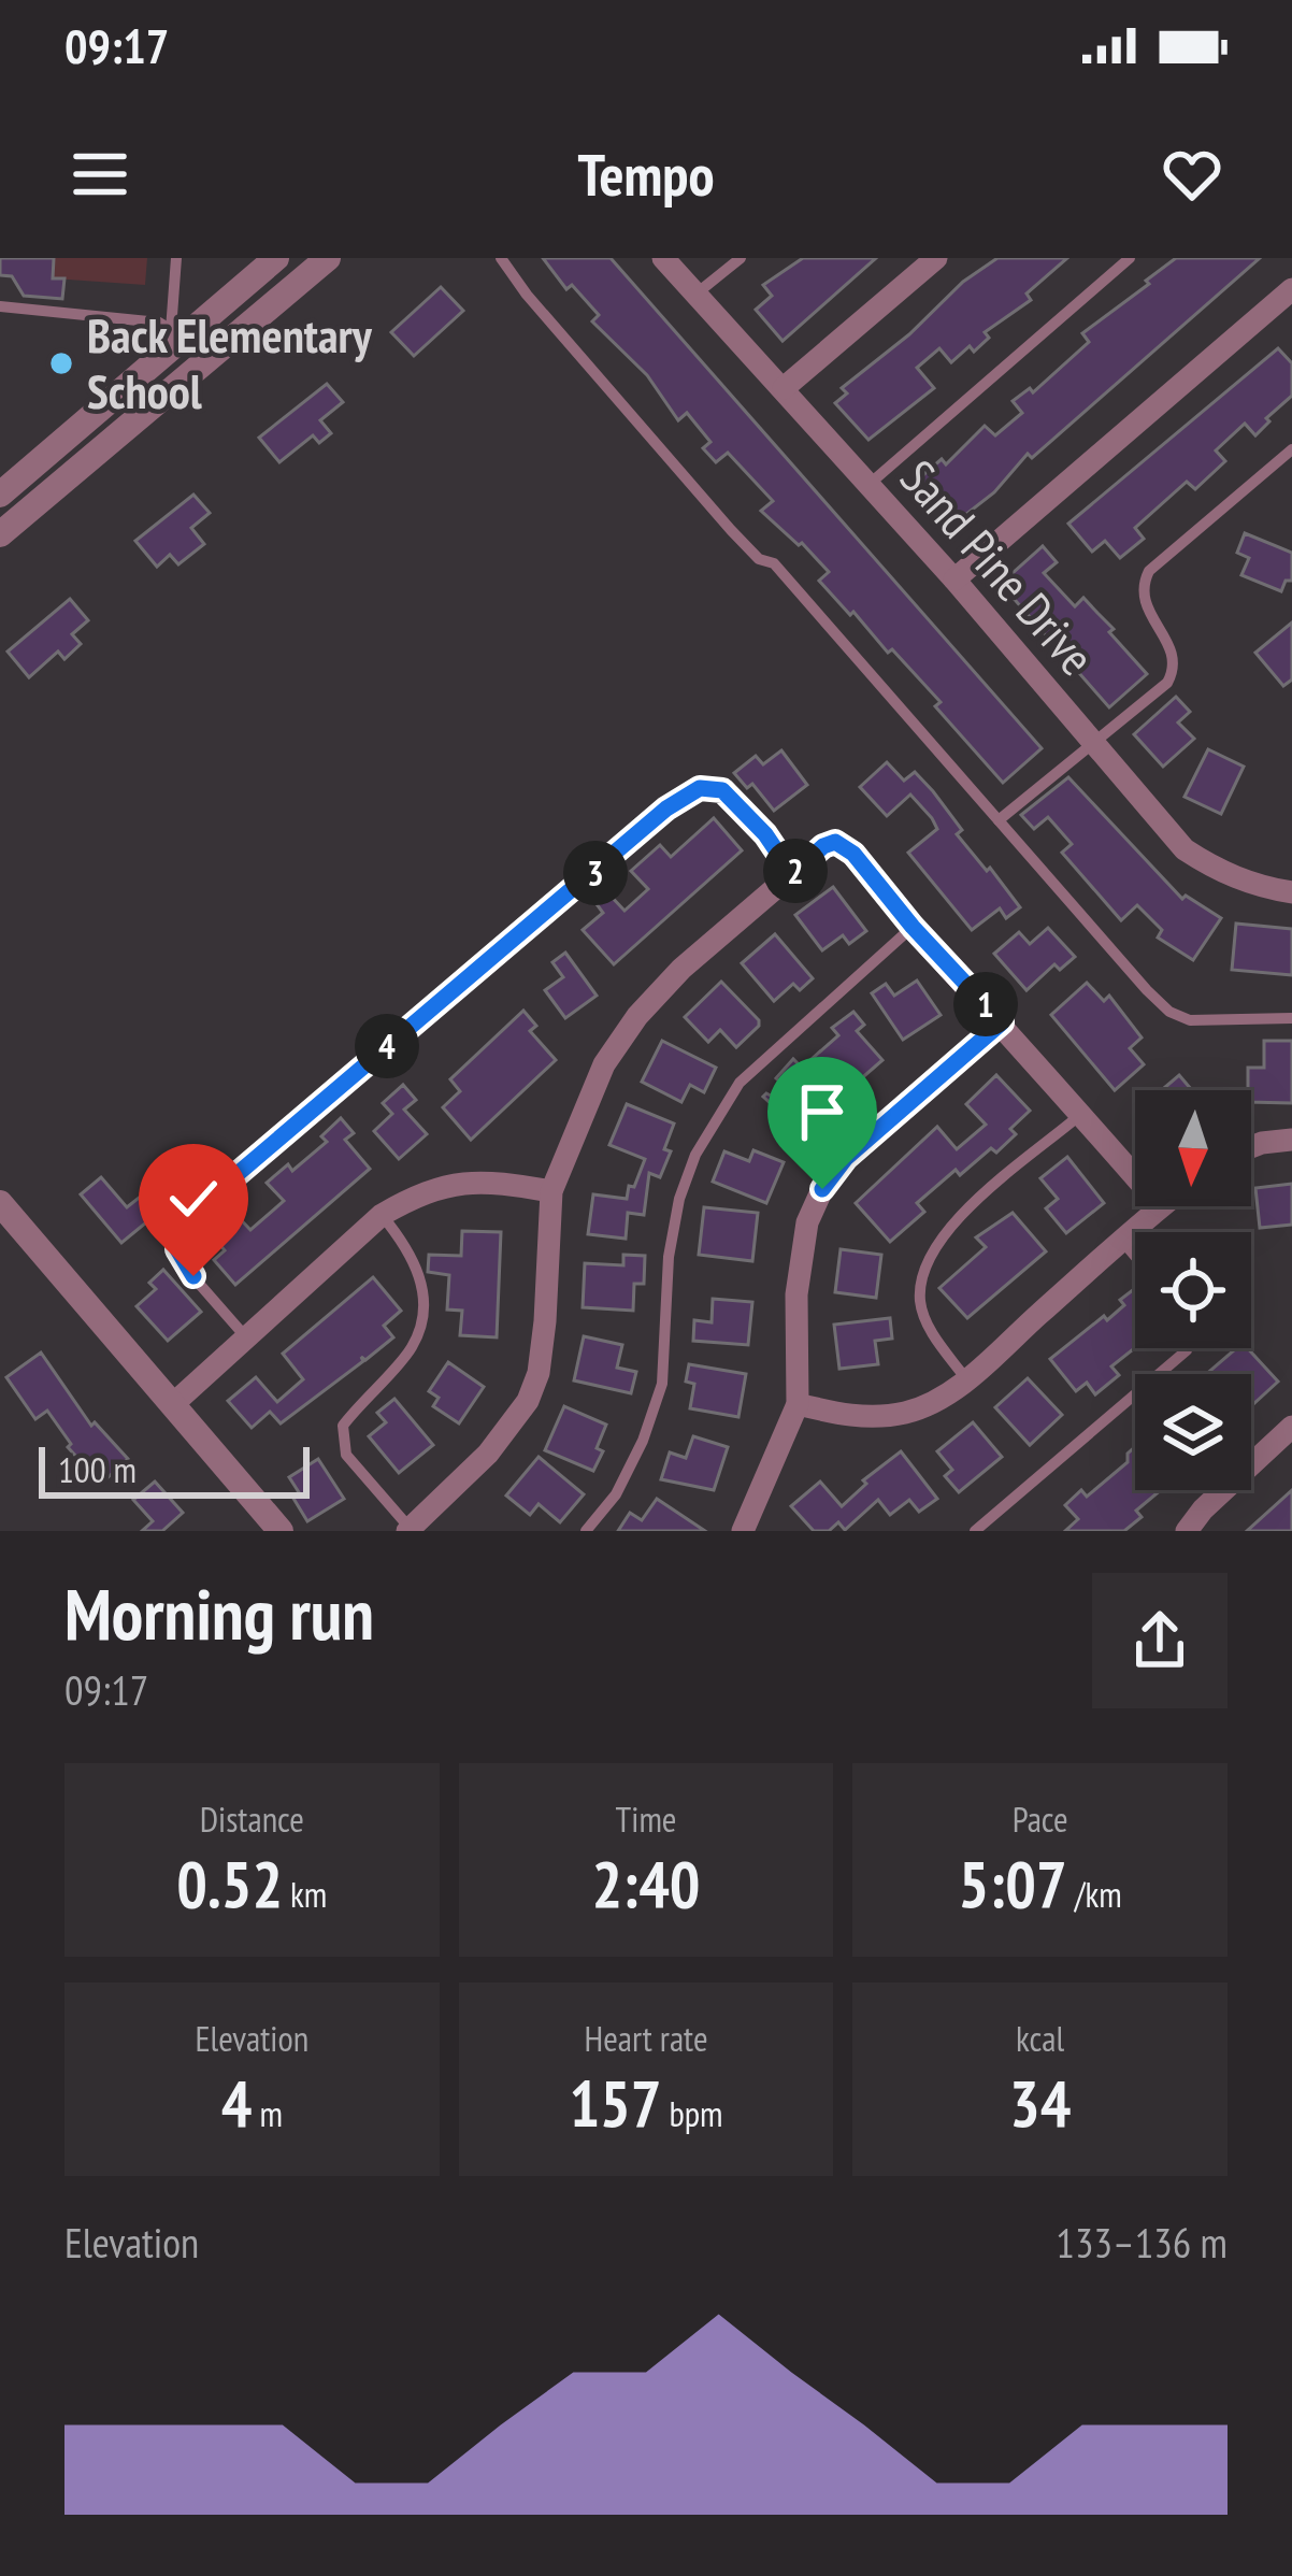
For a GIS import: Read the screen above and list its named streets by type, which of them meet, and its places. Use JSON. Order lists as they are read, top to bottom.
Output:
{
  "streets": {
    "street": ["Sand Pine Drive"]
  },
  "places": ["Back Elementary School"],
  "scale_bar": "100 m",
  "north": "bottom",
  "page": {
    "status": "09:17",
    "header": "Tempo",
    "pins": [
      "2",
      "3",
      "1",
      "4"
    ],
    "scale": "100 m",
    "heading": ["Morning run", "09:17"],
    "stats": [
      ["Distance", "0.52 km"],
      ["Time", "2:40"],
      ["Pace", "5:07 /km"],
      ["Elevation", "4 m"],
      ["Heart rate", "157 bpm"],
      ["kcal", "34"]
    ],
    "chart": ["Elevation", "133–136 m"]
  }
}
